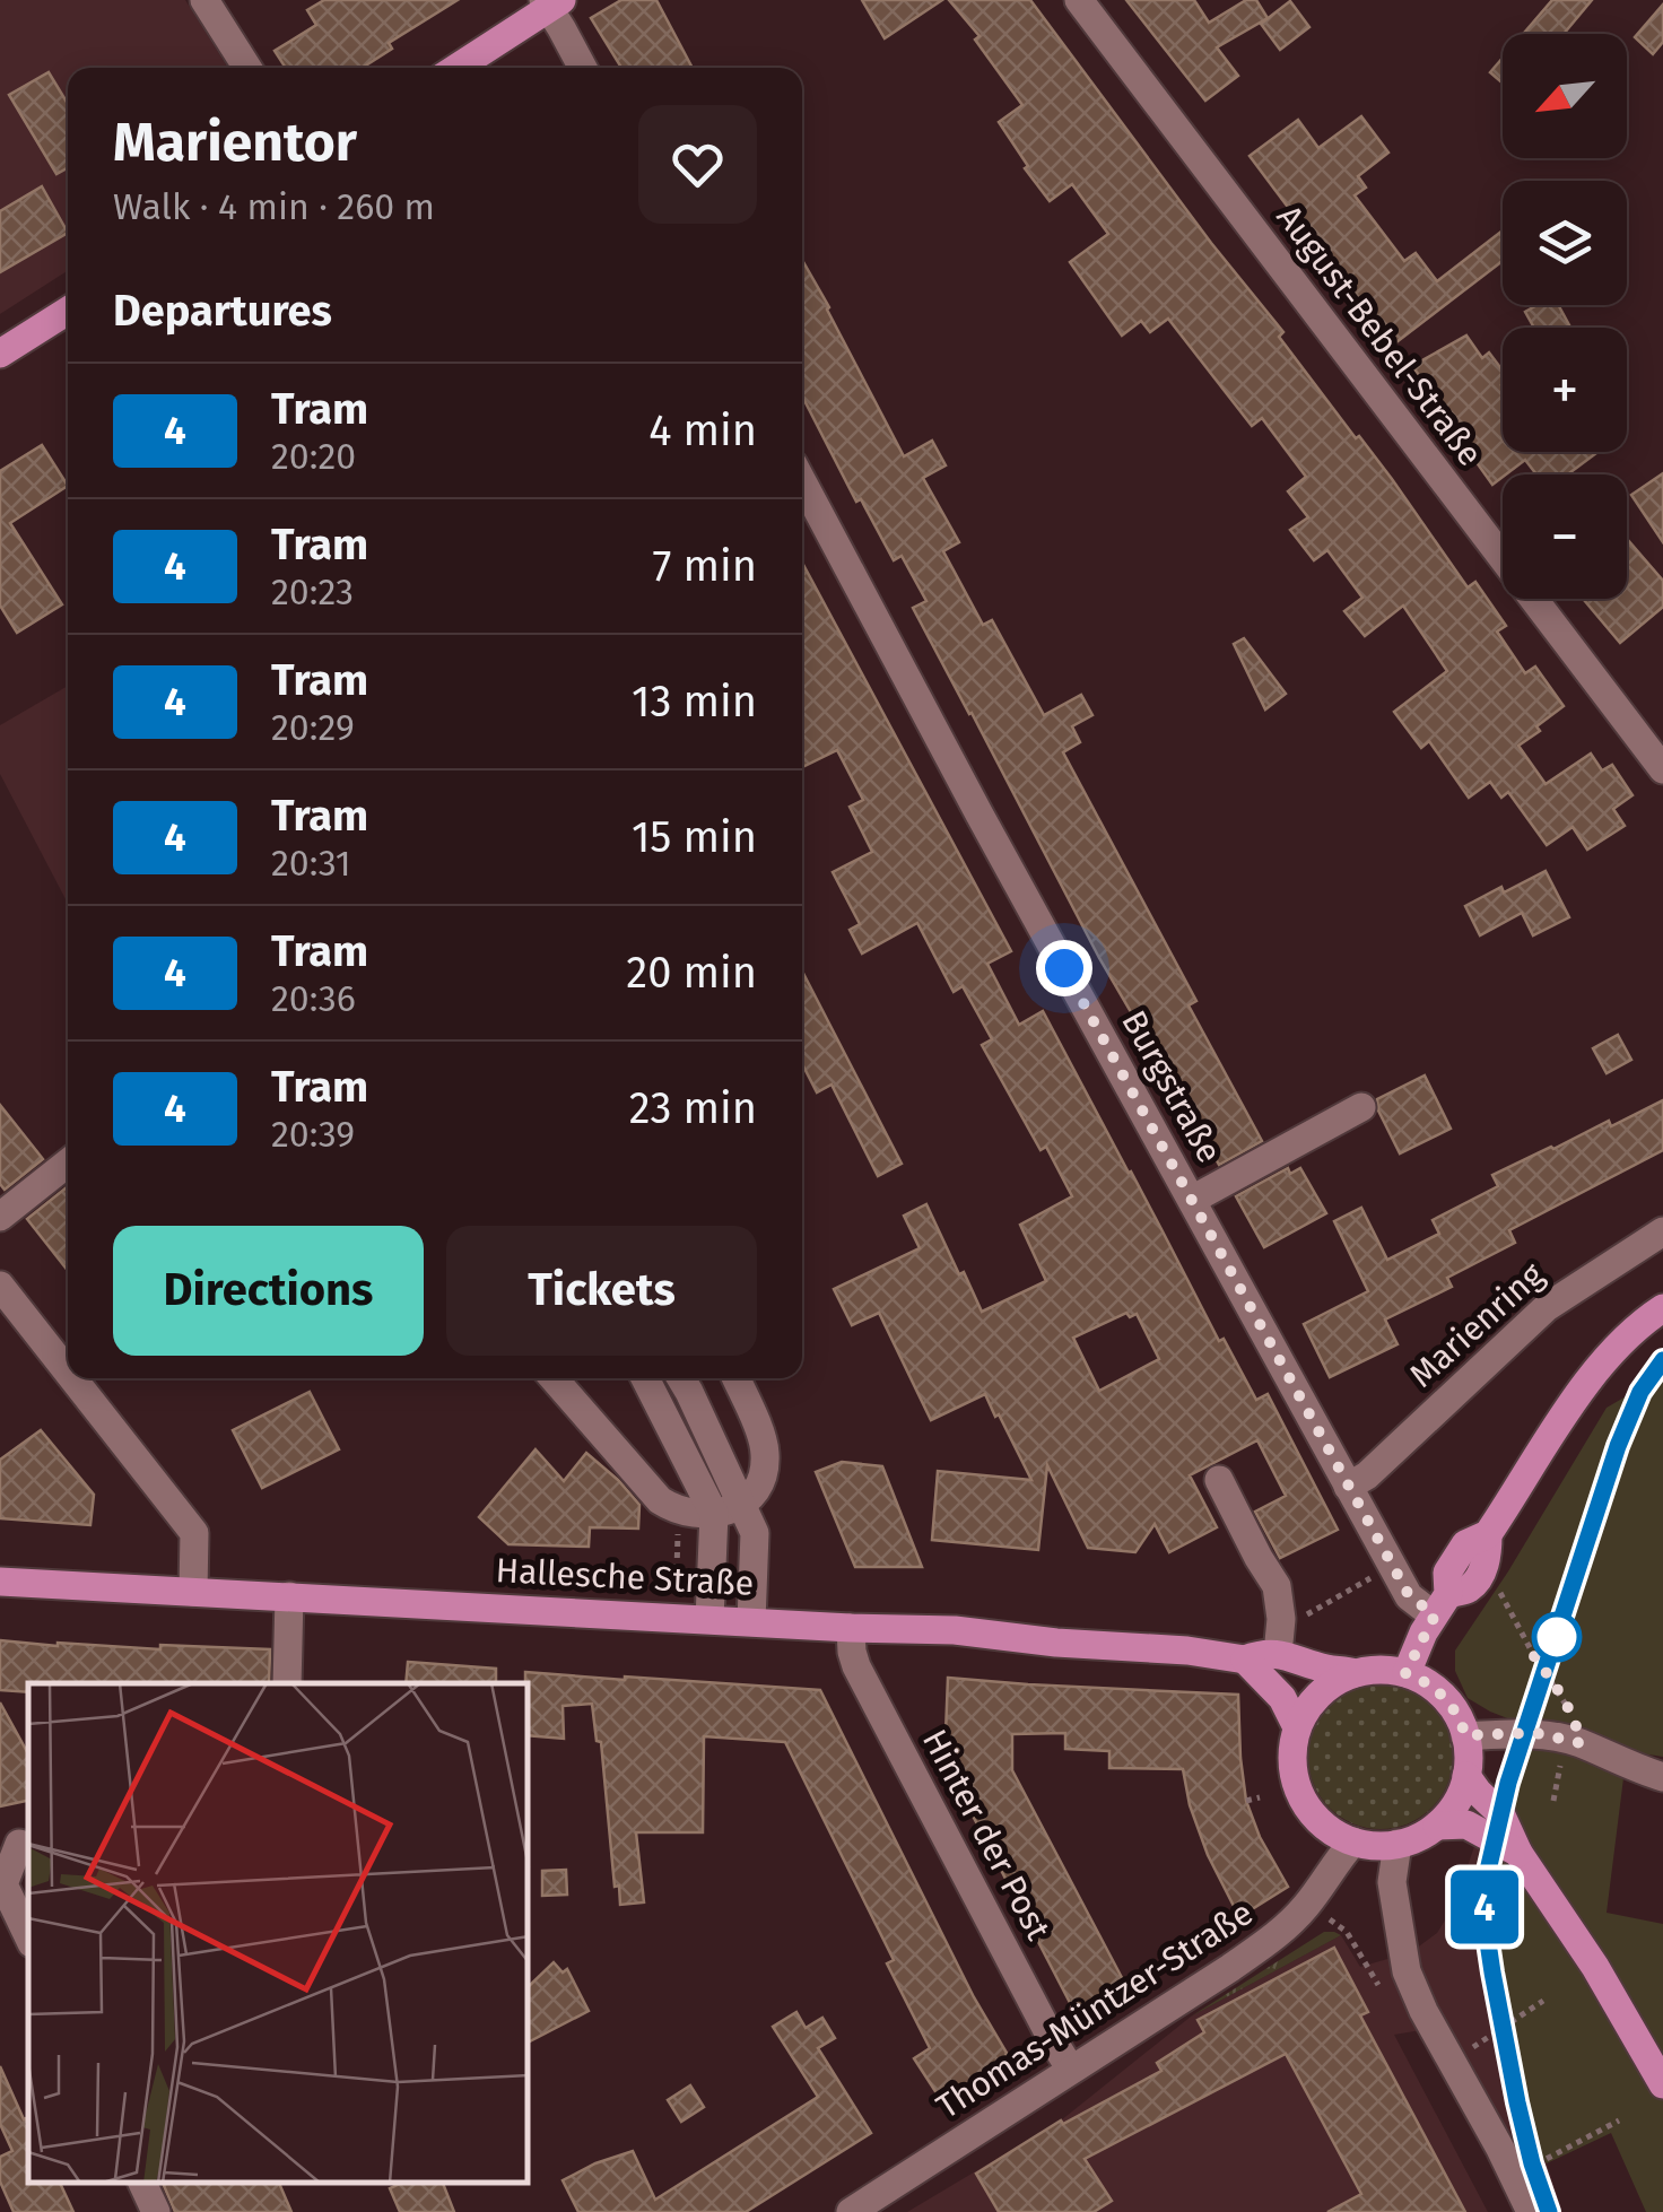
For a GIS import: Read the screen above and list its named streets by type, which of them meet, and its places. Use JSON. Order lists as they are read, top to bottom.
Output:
{
  "streets": {
    "main road": ["Hallesche Straße"],
    "street": [
      "August-Bebel-Straße",
      "Burgstraße",
      "Marienring",
      "Hinter der Post",
      "Thomas-Müntzer-Straße"
    ]
  },
  "crossings": [
    ["Burgstraße", "Marienring"],
    ["Hallesche Straße", "Hinter der Post"],
    ["Hinter der Post", "Thomas-Müntzer-Straße"]
  ],
  "lines": ["tram line 4"],
  "north": "bottom left",
  "page": {
    "on_map": "4",
    "map_buttons": ["+", "−"],
    "heading": [
      ["Marientor", "Walk · 4 min · 260 m"],
      "Departures"
    ],
    "list": [
      {
        "mark": "4",
        "name": "Tram",
        "note": "20:20",
        "value": "4 min"
      },
      {
        "mark": "4",
        "name": "Tram",
        "note": "20:23",
        "value": "7 min"
      },
      {
        "mark": "4",
        "name": "Tram",
        "note": "20:29",
        "value": "13 min"
      },
      {
        "mark": "4",
        "name": "Tram",
        "note": "20:31",
        "value": "15 min"
      },
      {
        "mark": "4",
        "name": "Tram",
        "note": "20:36",
        "value": "20 min"
      },
      {
        "mark": "4",
        "name": "Tram",
        "note": "20:39",
        "value": "23 min"
      }
    ],
    "buttons": ["Directions", "Tickets"]
  }
}
